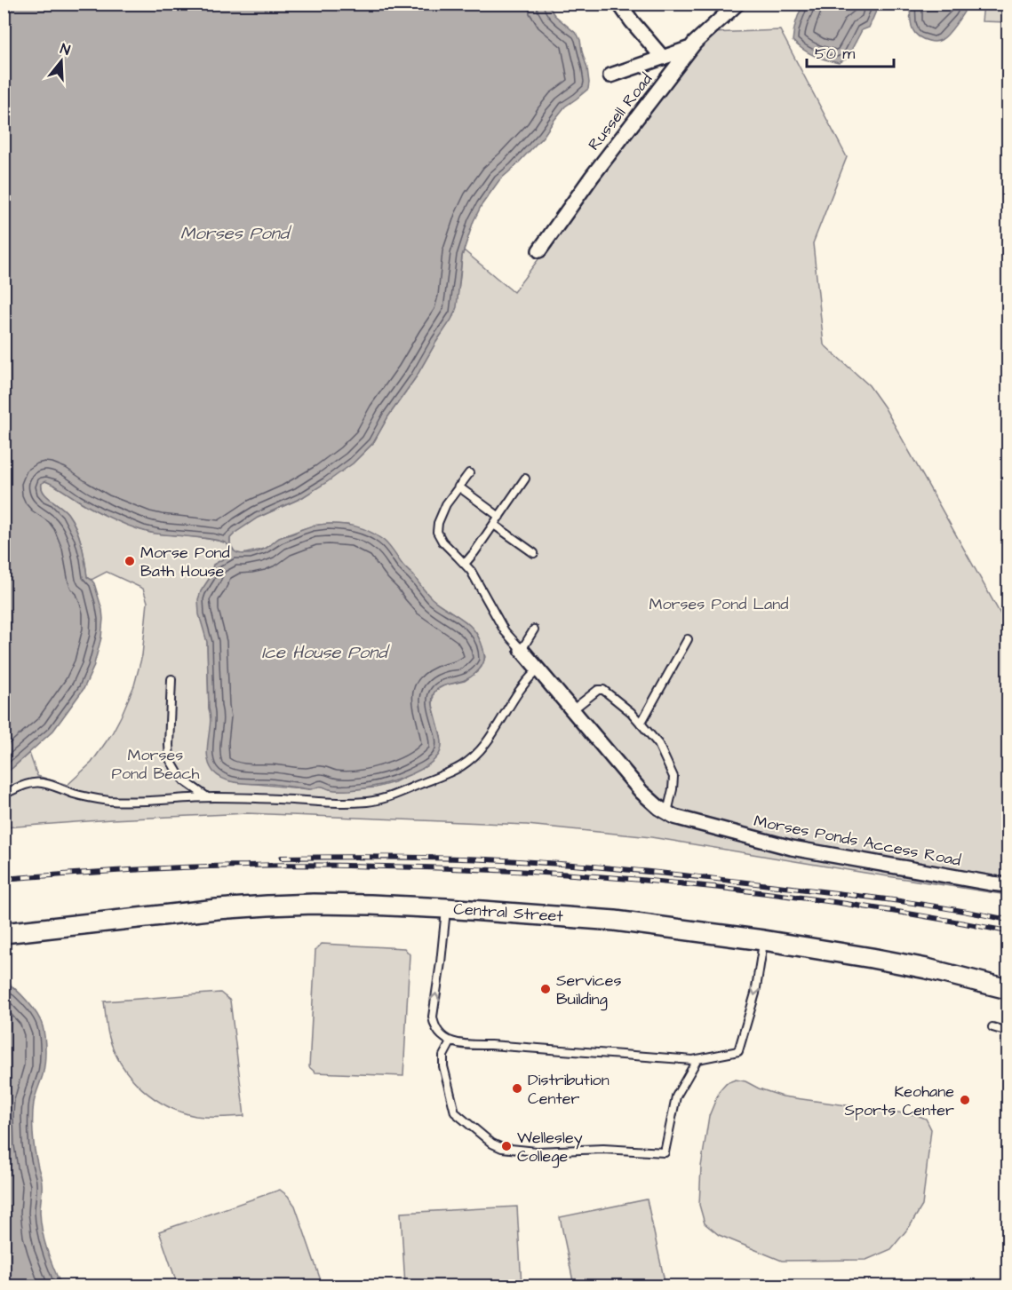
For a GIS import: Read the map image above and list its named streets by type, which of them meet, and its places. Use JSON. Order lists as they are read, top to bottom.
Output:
{
  "streets": {
    "main road": ["Central Street"],
    "street": ["Russell Road", "Morses Ponds Access Road"]
  },
  "water": ["Morses Pond", "Ice House Pond"],
  "parks": ["Morses Pond Land", "Morses Pond Beach"],
  "places": [
    "Morse Pond Bath House",
    "Services Building",
    "Distribution Center",
    "Keohane Sports Center",
    "Wellesley College"
  ],
  "scale_bar": "50 m",
  "north": "top"
}
